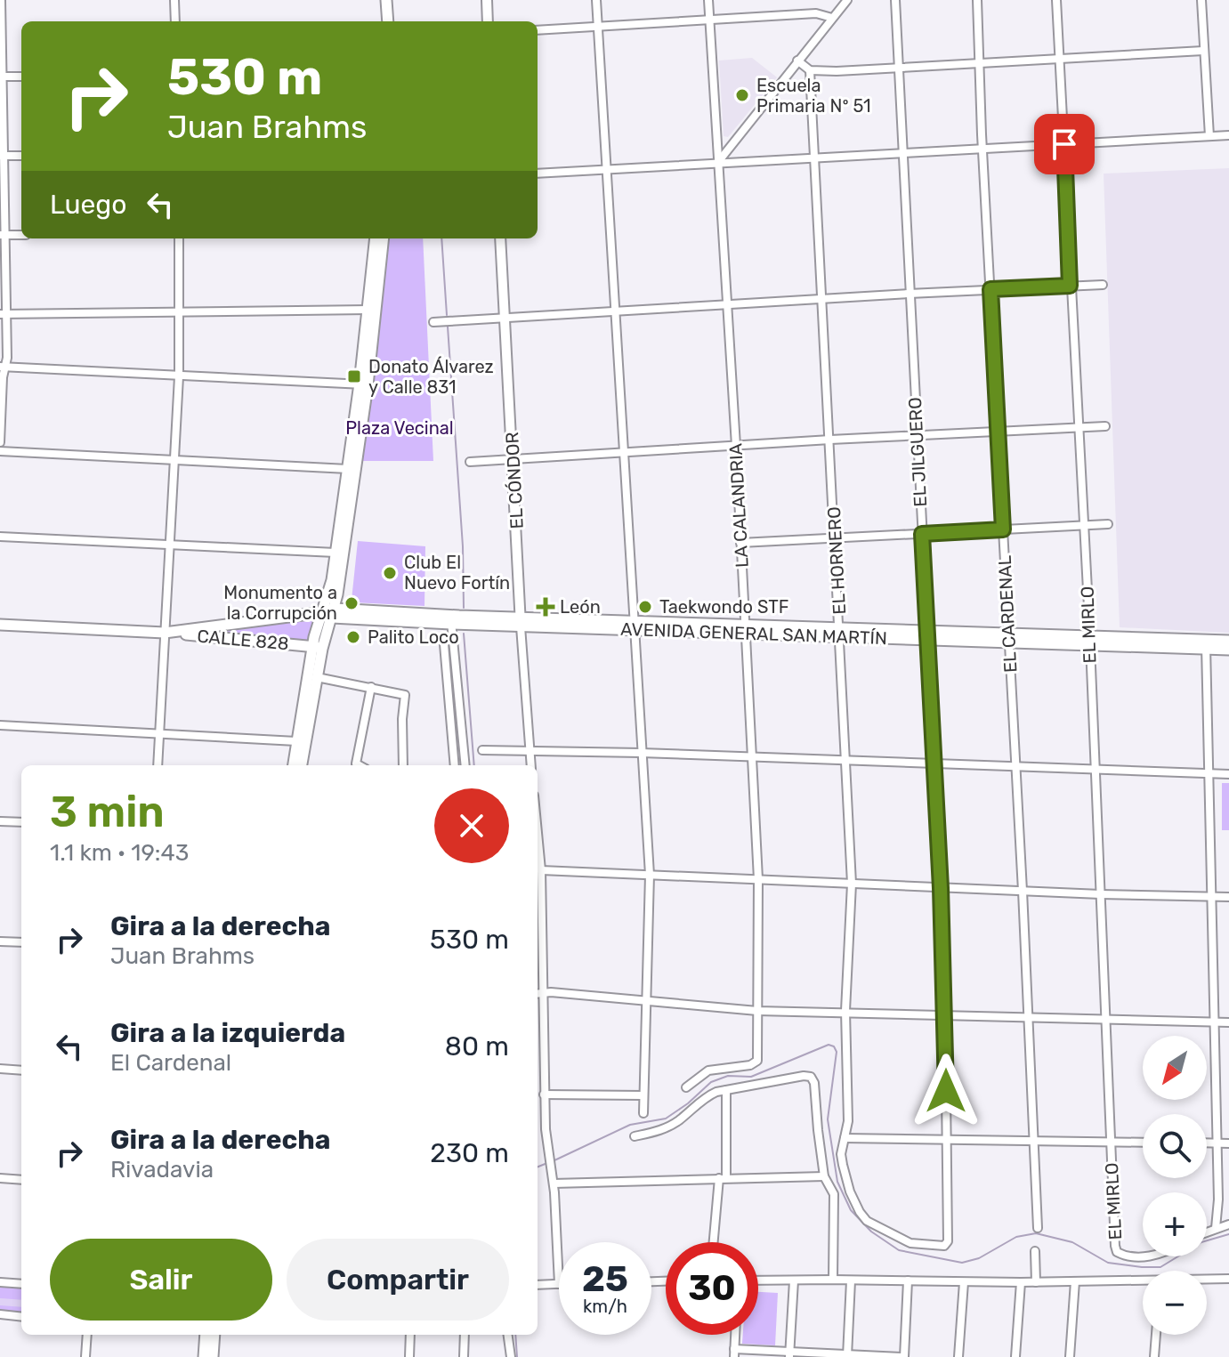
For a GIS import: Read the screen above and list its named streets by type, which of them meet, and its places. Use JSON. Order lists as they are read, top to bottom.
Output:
{
  "streets": {
    "main road": ["AVENIDA GENERAL SAN MARTÍN", "CALLE 828"],
    "street": [
      "EL JILGUERO",
      "EL CÓNDOR",
      "LA CALANDRIA",
      "EL HORNERO",
      "EL CARDENAL",
      "EL MIRLO"
    ]
  },
  "crossings": [
    ["EL JILGUERO", "EL HORNERO"],
    ["EL JILGUERO", "AVENIDA GENERAL SAN MARTÍN"],
    ["EL CÓNDOR", "AVENIDA GENERAL SAN MARTÍN"],
    ["LA CALANDRIA", "AVENIDA GENERAL SAN MARTÍN"],
    ["EL HORNERO", "AVENIDA GENERAL SAN MARTÍN"],
    ["EL CARDENAL", "AVENIDA GENERAL SAN MARTÍN"],
    ["EL MIRLO", "AVENIDA GENERAL SAN MARTÍN"],
    ["AVENIDA GENERAL SAN MARTÍN", "CALLE 828"]
  ],
  "parks": ["Plaza Vecinal"],
  "places": {
    "other": [
      "Escuela Primaria Nº 51",
      "Club El Nuevo Fortín",
      "Monumento a la Corrupción",
      "Taekwondo STF",
      "Palito Loco"
    ],
    "transit": ["Donato Álvarez y Calle 831"],
    "health": ["León"]
  },
  "north": "bottom left",
  "page": {
    "turn": ["530 m", "Juan Brahms"],
    "then": "Luego",
    "heading": ["3 min", "1.1 km · 19:43"],
    "list": [
      {
        "name": "Gira a la derecha",
        "note": "Juan Brahms",
        "value": "530 m"
      },
      {
        "name": "Gira a la izquierda",
        "note": "El Cardenal",
        "value": "80 m"
      },
      {
        "name": "Gira a la derecha",
        "note": "Rivadavia",
        "value": "230 m"
      }
    ],
    "map_buttons": ["+", "−"],
    "buttons": ["Salir", "Compartir"],
    "speed": "25 km/h",
    "limit": "30"
  }
}
